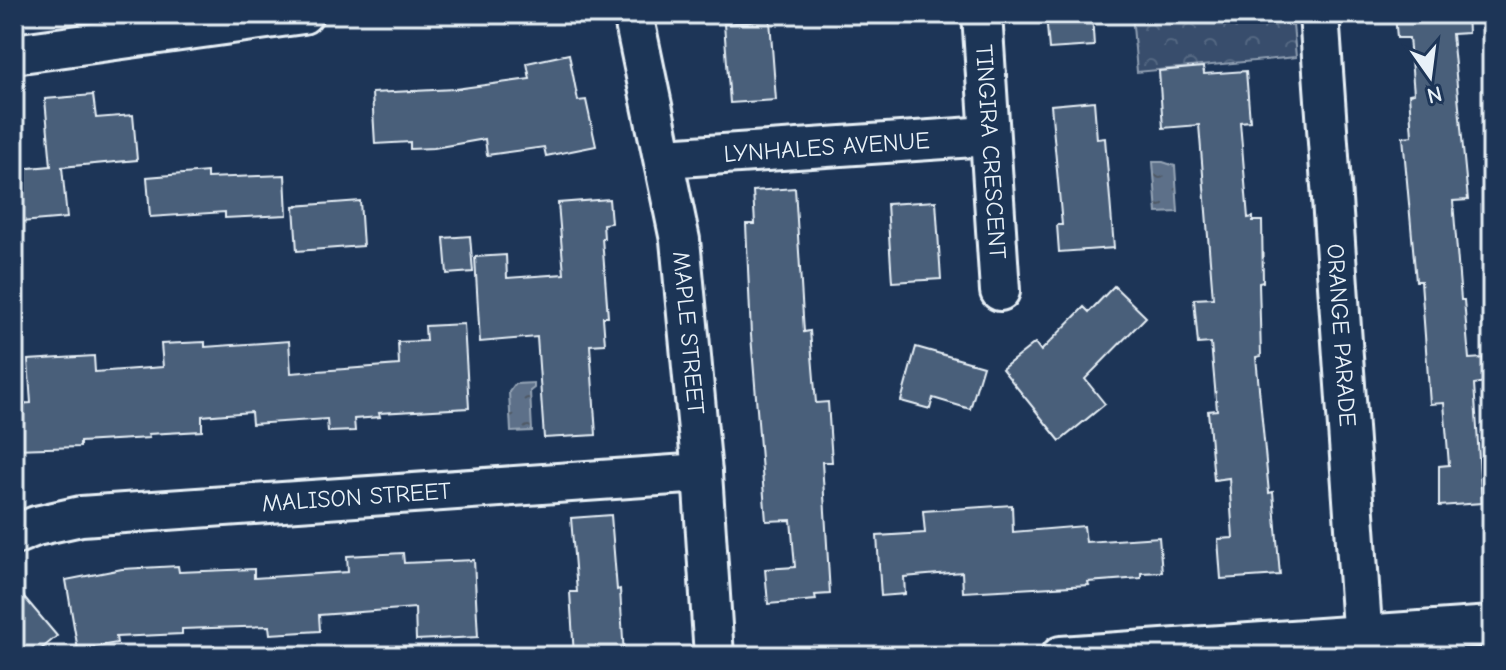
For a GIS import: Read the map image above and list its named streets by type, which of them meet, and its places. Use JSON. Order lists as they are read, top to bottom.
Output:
{
  "streets": {
    "street": [
      "LYNHALES AVENUE",
      "TINGIRA CRESCENT",
      "MAPLE STREET",
      "ORANGE PARADE",
      "MALISON STREET"
    ]
  },
  "crossings": [
    ["LYNHALES AVENUE", "TINGIRA CRESCENT"],
    ["LYNHALES AVENUE", "MAPLE STREET"],
    ["MAPLE STREET", "MALISON STREET"]
  ],
  "north": "bottom"
}
